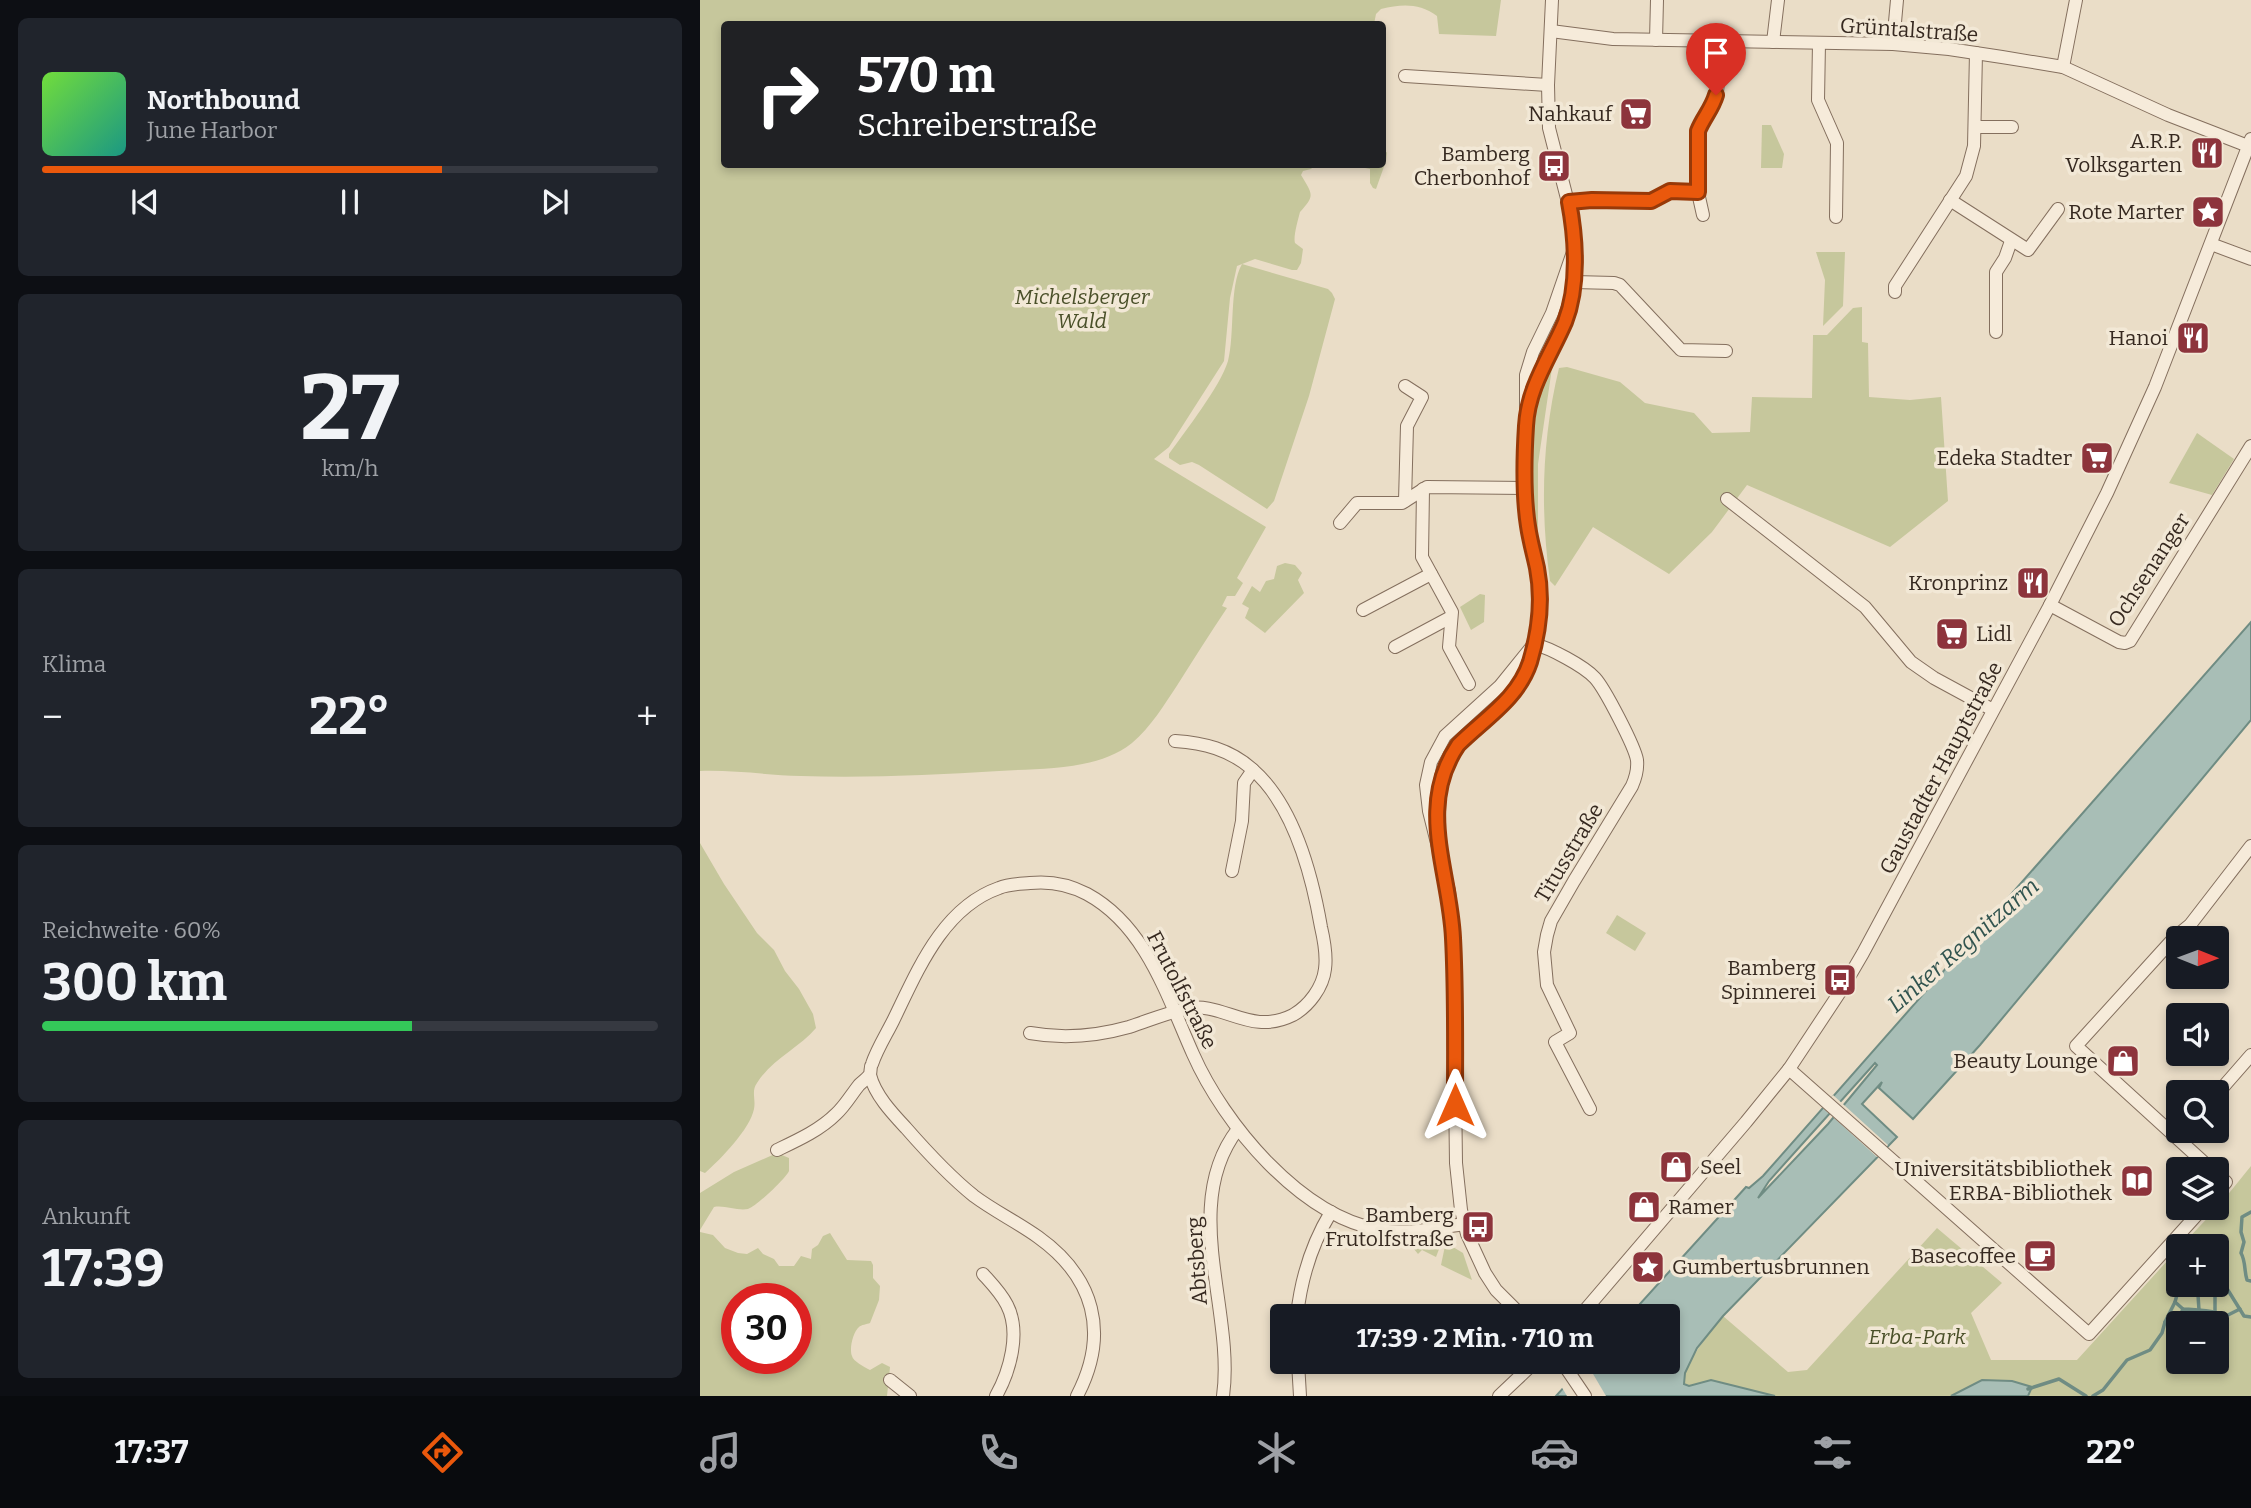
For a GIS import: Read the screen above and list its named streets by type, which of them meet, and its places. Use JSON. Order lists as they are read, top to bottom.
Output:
{
  "streets": {
    "street": [
      "Grüntalstraße",
      "Ochsenanger",
      "Gaustadter Hauptstraße",
      "Titusstraße",
      "Frutolfstraße",
      "Abtsberg"
    ]
  },
  "crossings": [
    ["Grüntalstraße", "Gaustadter Hauptstraße"],
    ["Ochsenanger", "Gaustadter Hauptstraße"],
    ["Frutolfstraße", "Abtsberg"]
  ],
  "water": ["Linker Regnitzarm"],
  "parks": ["Michelsberger Wald", "Erba-Park"],
  "places": {
    "supermarket": ["Nahkauf", "Edeka Stadter", "Lidl"],
    "restaurant": ["A.R.P. Volksgarten", "Hanoi", "Kronprinz"],
    "bus stop": ["Bamberg Cherbonhof", "Bamberg Spinnerei", "Bamberg Frutolfstraße"],
    "place": ["Rote Marter", "Gumbertusbrunnen"],
    "shop": ["Beauty Lounge", "Seel", "Ramer"],
    "library": ["Universitätsbibliothek ERBA-Bibliothek"],
    "cafe": ["Basecoffee"]
  },
  "north": "right",
  "page": {
    "turn": ["570 m", "Schreiberstraße"],
    "song": ["Northbound", "June Harbor"],
    "tile": [
      ["27", "km/h"],
      "Klima",
      ["Reichweite · 60%", "300 km"],
      ["Ankunft", "17:39"]
    ],
    "heat": ["−", "22°", "+"],
    "map_buttons": ["+", "−"],
    "limit": "30",
    "trip": "17:39 · 2 Min. · 710 m",
    "tabs": ["17:37", "22°"]
  }
}
